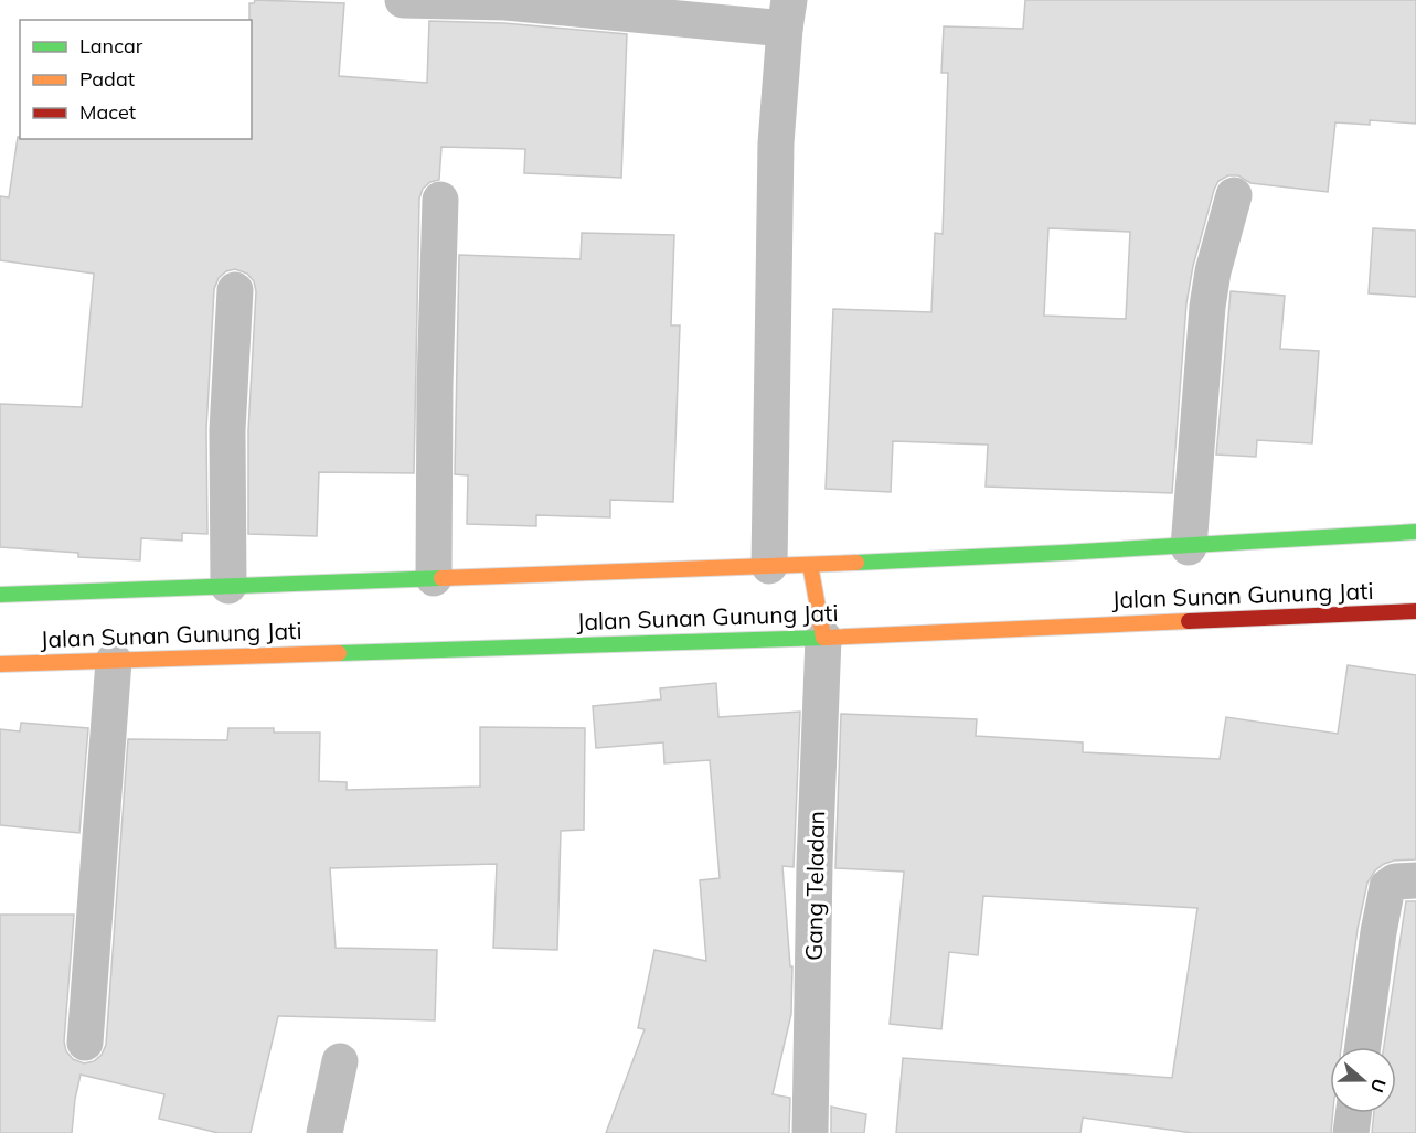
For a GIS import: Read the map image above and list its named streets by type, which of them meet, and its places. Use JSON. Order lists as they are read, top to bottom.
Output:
{
  "streets": {
    "highway": ["Jalan Sunan Gunung Jati"],
    "street": ["Gang Teladan"]
  },
  "crossings": [
    ["Jalan Sunan Gunung Jati", "Gang Teladan"]
  ],
  "legend": ["Lancar", "Padat", "Macet"],
  "north": "right"
}
